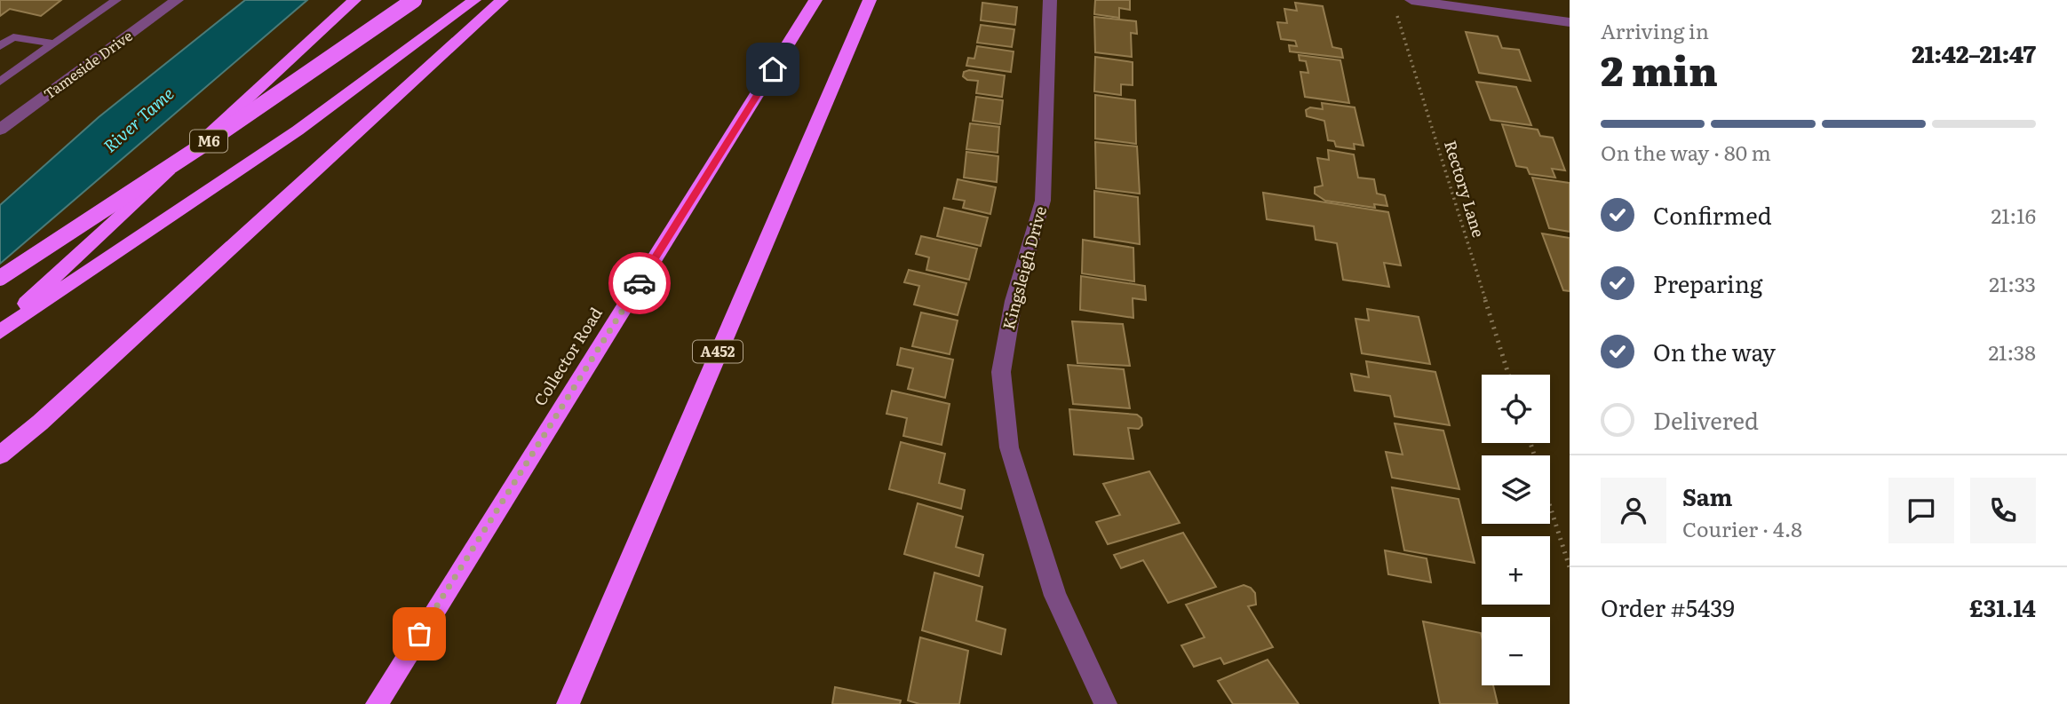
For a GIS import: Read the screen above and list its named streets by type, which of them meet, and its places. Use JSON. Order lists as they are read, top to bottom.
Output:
{
  "streets": {
    "highway": ["M6", "A452", "Collector Road"],
    "street": ["Tameside Drive", "Kingsleigh Drive"],
    "path": ["Rectory Lane"]
  },
  "water": ["River Tame"],
  "page": {
    "heading": ["2 min", "Arriving in", "21:42–21:47"],
    "panel": [
      "Sam",
      "Courier · 4.8",
      "Order #5439",
      "£31.14"
    ],
    "bar": "On the way · 80 m",
    "list": [
      ["Confirmed", "21:16"],
      ["Preparing", "21:33"],
      ["On the way", "21:38"],
      "Delivered"
    ],
    "map_buttons": ["+", "−"]
  }
}
